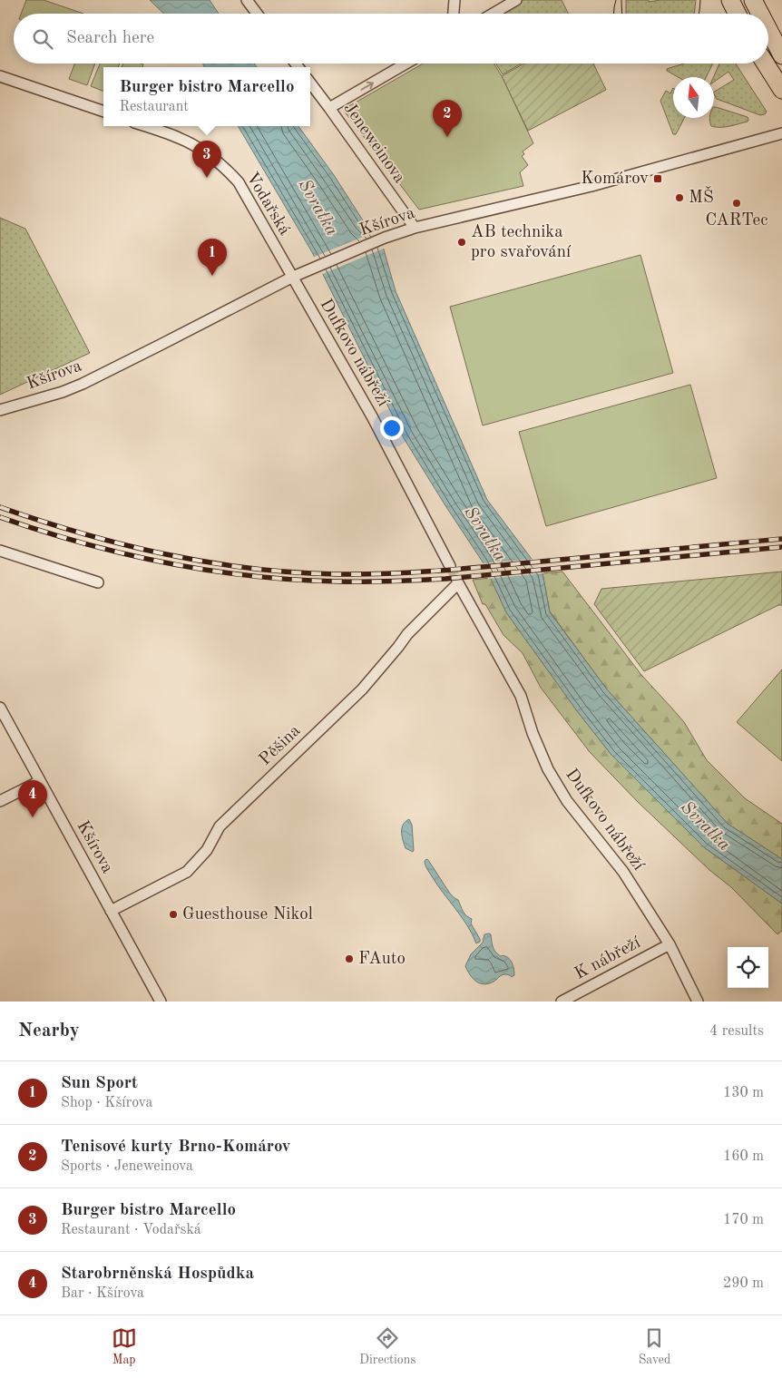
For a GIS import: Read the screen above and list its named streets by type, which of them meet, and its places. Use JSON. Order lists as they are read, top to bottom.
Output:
{
  "streets": {
    "street": [
      "Jeneweinova",
      "Vodařská",
      "Kšírova",
      "Dufkovo nábřeží",
      "Pěšina",
      "K nábřeží"
    ]
  },
  "crossings": [
    ["Jeneweinova", "Kšírova"],
    ["Vodařská", "Kšírova"],
    ["Vodařská", "Dufkovo nábřeží"],
    ["Kšírova", "Dufkovo nábřeží"],
    ["Kšírova", "Pěšina"],
    ["Dufkovo nábřeží", "Pěšina"],
    ["Dufkovo nábřeží", "K nábřeží"]
  ],
  "water": ["Svratka"],
  "places": {
    "transit": ["Komárov"],
    "other": [
      "MŠ",
      "CARTec",
      "AB technika pro svařování",
      "Guesthouse Nikol",
      "FAuto"
    ]
  },
  "north": "top",
  "page": {
    "search": "Search here",
    "popup": ["Burger bistro Marcello", "Restaurant"],
    "pins": [
      "2",
      "3",
      "1",
      "4"
    ],
    "heading": ["Nearby", "4 results"],
    "list": [
      {
        "mark": "1",
        "name": "Sun Sport",
        "note": "Shop · Kšírova",
        "value": "130 m"
      },
      {
        "mark": "2",
        "name": "Tenisové kurty Brno-Komárov",
        "note": "Sports · Jeneweinova",
        "value": "160 m"
      },
      {
        "mark": "3",
        "name": "Burger bistro Marcello",
        "note": "Restaurant · Vodařská",
        "value": "170 m"
      },
      {
        "mark": "4",
        "name": "Starobrněnská Hospůdka",
        "note": "Bar · Kšírova",
        "value": "290 m"
      }
    ],
    "nav": ["Map", "Directions", "Saved"]
  }
}
